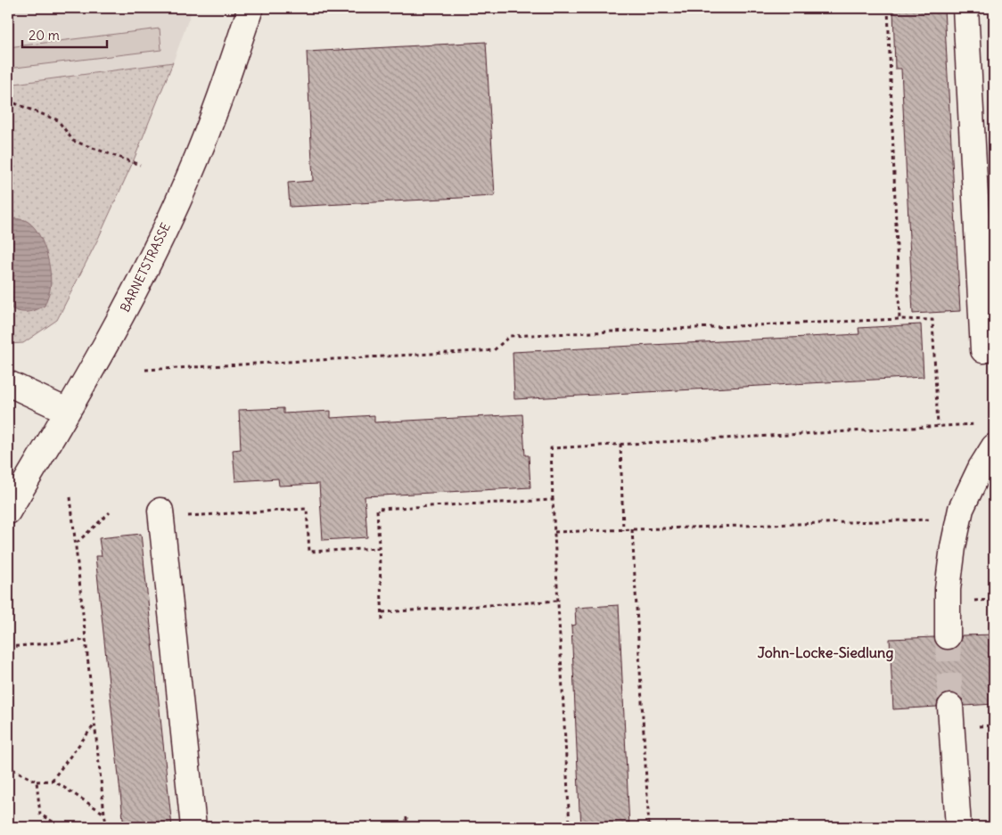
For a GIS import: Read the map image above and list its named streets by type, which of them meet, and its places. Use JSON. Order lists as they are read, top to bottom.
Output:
{
  "streets": {
    "street": ["BARNETSTRASSE"]
  },
  "districts": ["John-Locke-Siedlung"],
  "scale_bar": "20 m"
}
